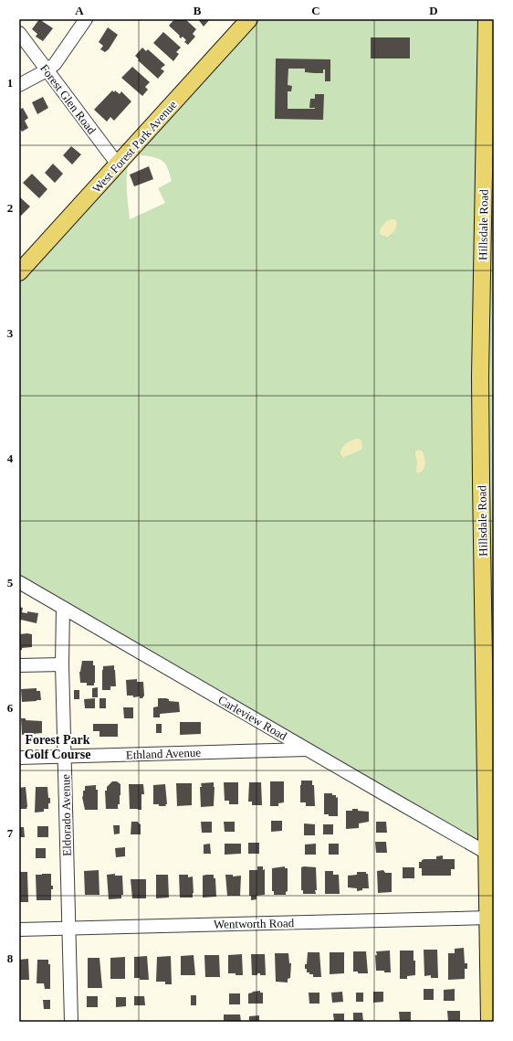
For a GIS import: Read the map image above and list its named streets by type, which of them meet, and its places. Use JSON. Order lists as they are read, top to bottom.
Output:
{
  "streets": {
    "main road": ["West Forest Park Avenue", "Hillsdale Road"],
    "street": [
      "Forest Glen Road",
      "Carleview Road",
      "Ethland Avenue",
      "Eldorado Avenue",
      "Wentworth Road"
    ]
  },
  "crossings": [
    ["Forest Glen Road", "West Forest Park Avenue"],
    ["Hillsdale Road", "Carleview Road"],
    ["Hillsdale Road", "Wentworth Road"],
    ["Carleview Road", "Ethland Avenue"],
    ["Carleview Road", "Eldorado Avenue"],
    ["Ethland Avenue", "Eldorado Avenue"],
    ["Eldorado Avenue", "Wentworth Road"]
  ],
  "districts": ["Forest Park Golf Course"],
  "grid": {
    "columns": [
      "A",
      "B",
      "C",
      "D"
    ],
    "rows": [
      "1",
      "2",
      "3",
      "4",
      "5",
      "6",
      "7",
      "8"
    ]
  }
}
